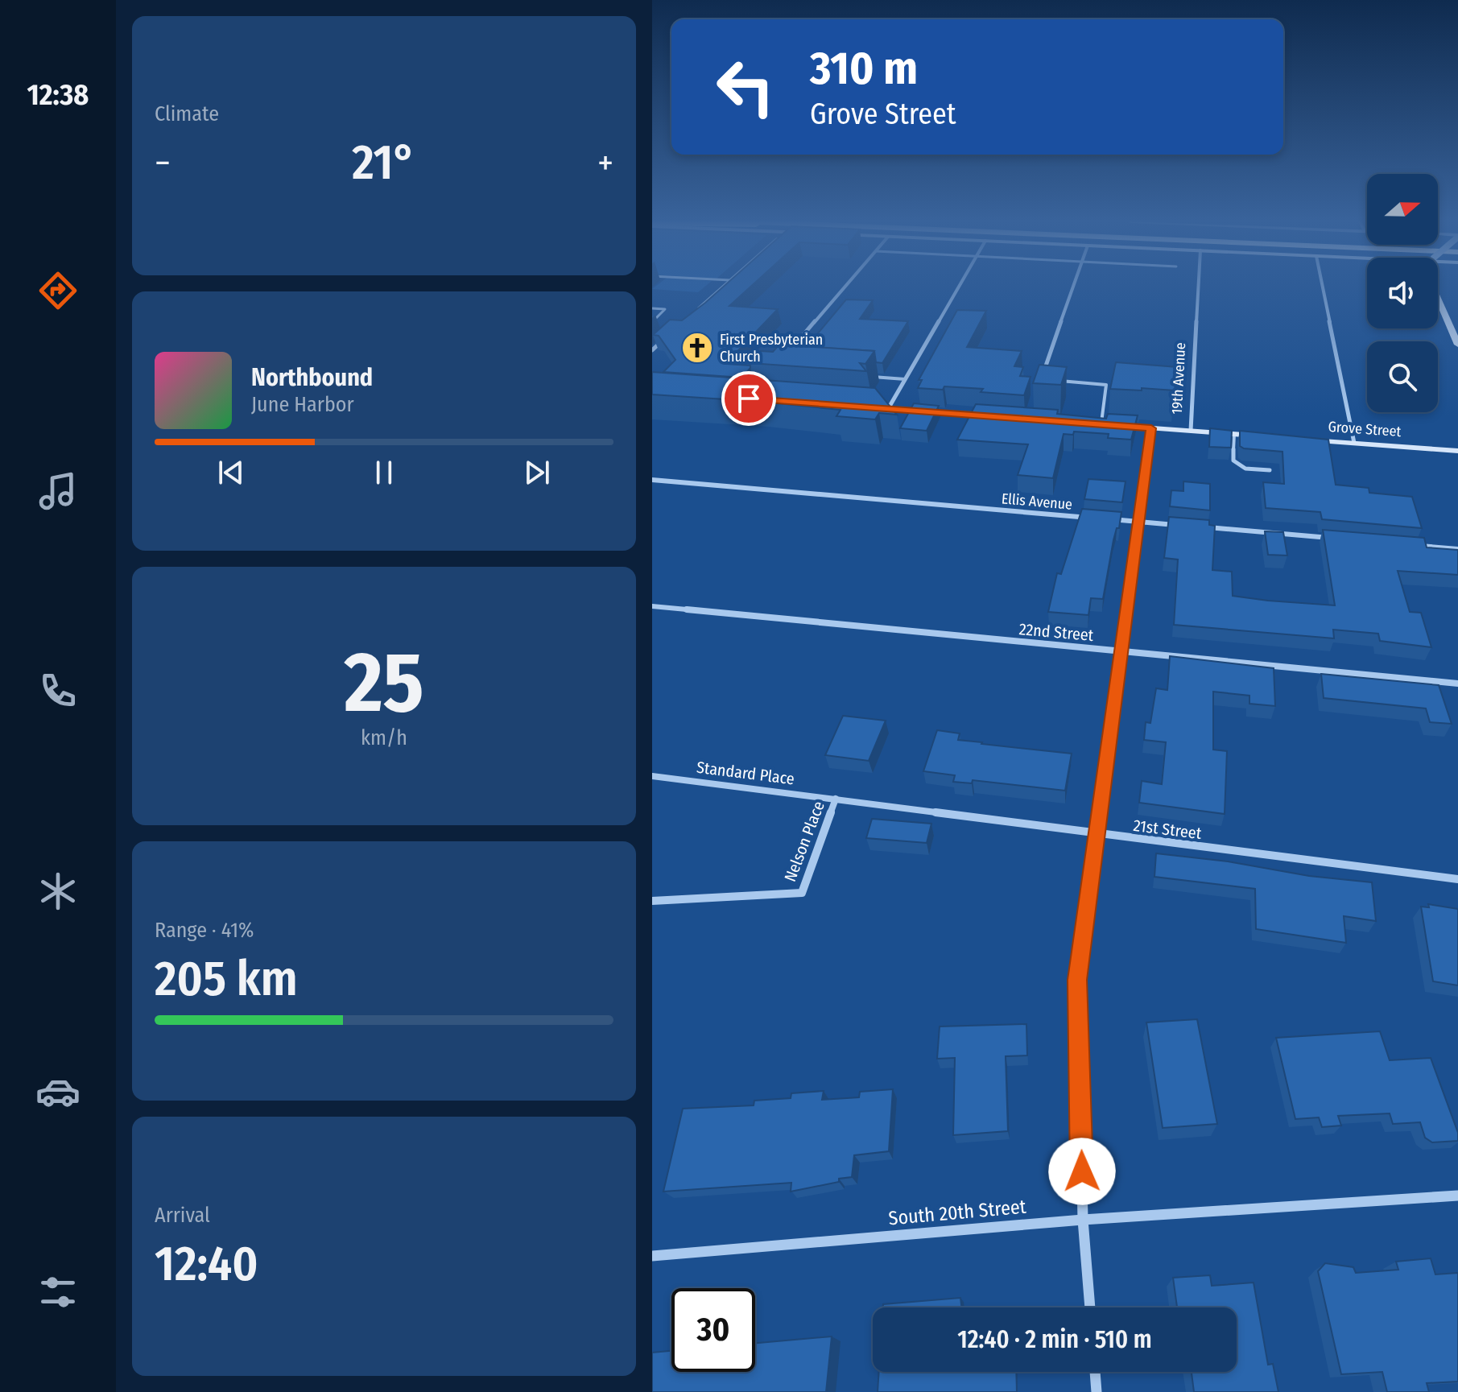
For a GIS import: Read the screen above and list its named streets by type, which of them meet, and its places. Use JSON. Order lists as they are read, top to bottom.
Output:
{
  "streets": {
    "main road": ["Grove Street"],
    "street": [
      "19th Avenue",
      "Ellis Avenue",
      "22nd Street",
      "Standard Place",
      "21st Street",
      "Nelson Place",
      "South 20th Street"
    ]
  },
  "crossings": [
    ["19th Avenue", "Ellis Avenue"],
    ["19th Avenue", "22nd Street"],
    ["19th Avenue", "21st Street"],
    ["19th Avenue", "South 20th Street"],
    ["Standard Place", "21st Street"],
    ["Standard Place", "Nelson Place"],
    ["21st Street", "Nelson Place"]
  ],
  "places": {
    "church": ["First Presbyterian Church"]
  },
  "north": "right",
  "page": {
    "tabs": "12:38",
    "tile": [
      "Climate",
      ["25", "km/h"],
      ["Range · 41%", "205 km"],
      ["Arrival", "12:40"]
    ],
    "turn": ["310 m", "Grove Street"],
    "heat": ["−", "21°", "+"],
    "song": ["Northbound", "June Harbor"],
    "limit": "30",
    "trip": "12:40 · 2 min · 510 m"
  }
}
